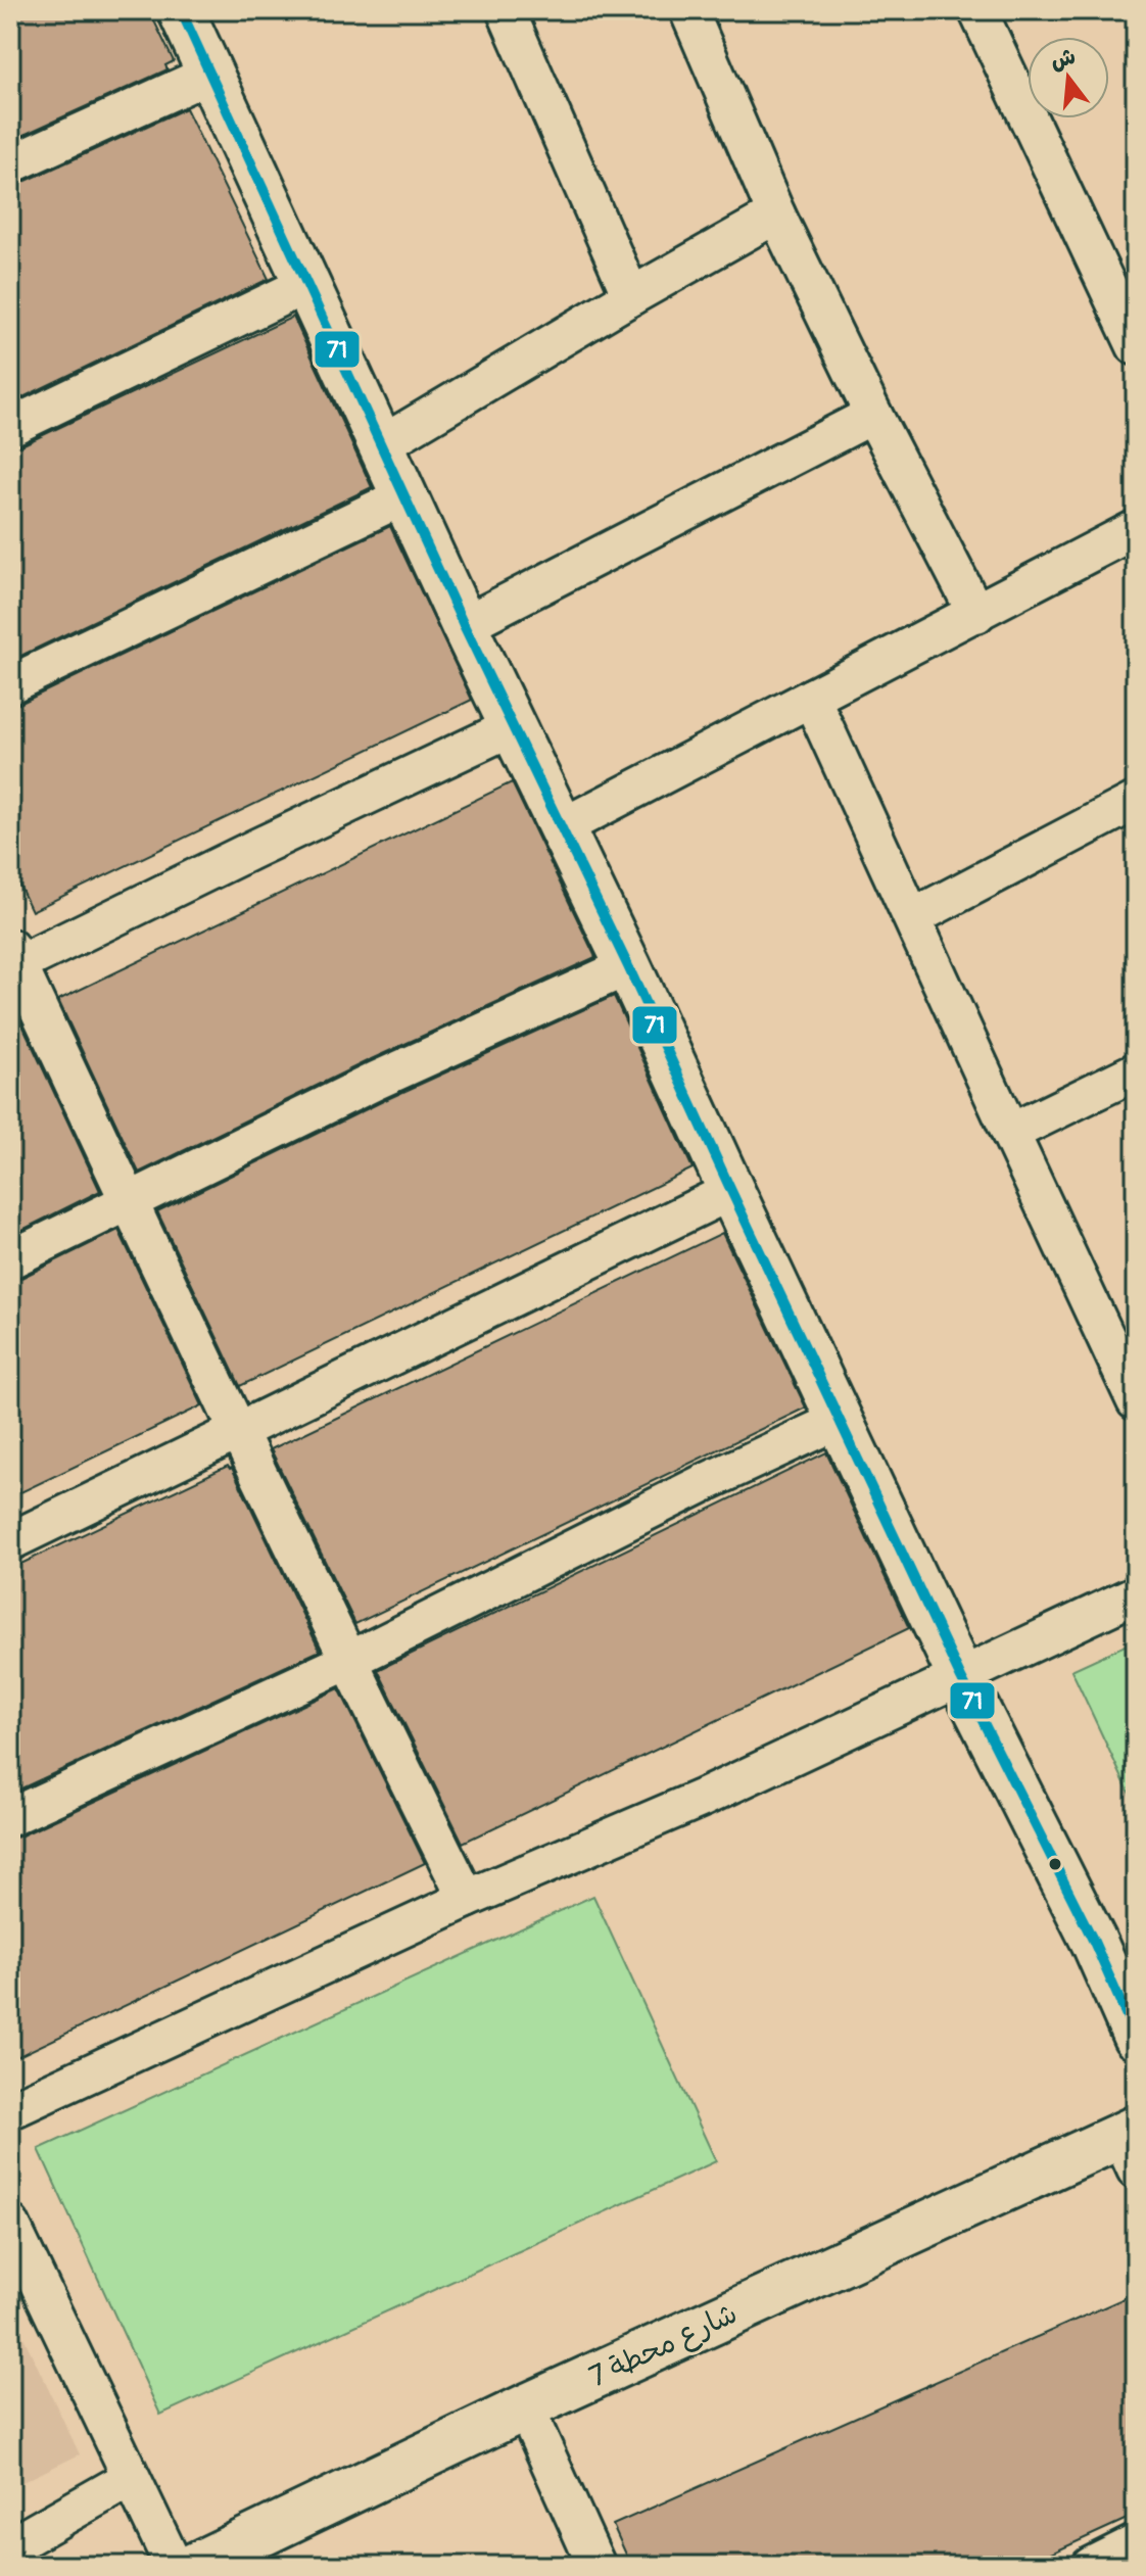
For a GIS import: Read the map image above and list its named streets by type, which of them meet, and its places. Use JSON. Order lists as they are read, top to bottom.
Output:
{
  "streets": {
    "street": ["شارع محطة 7"]
  },
  "lines": ["transit line 71"],
  "north": "top"
}
